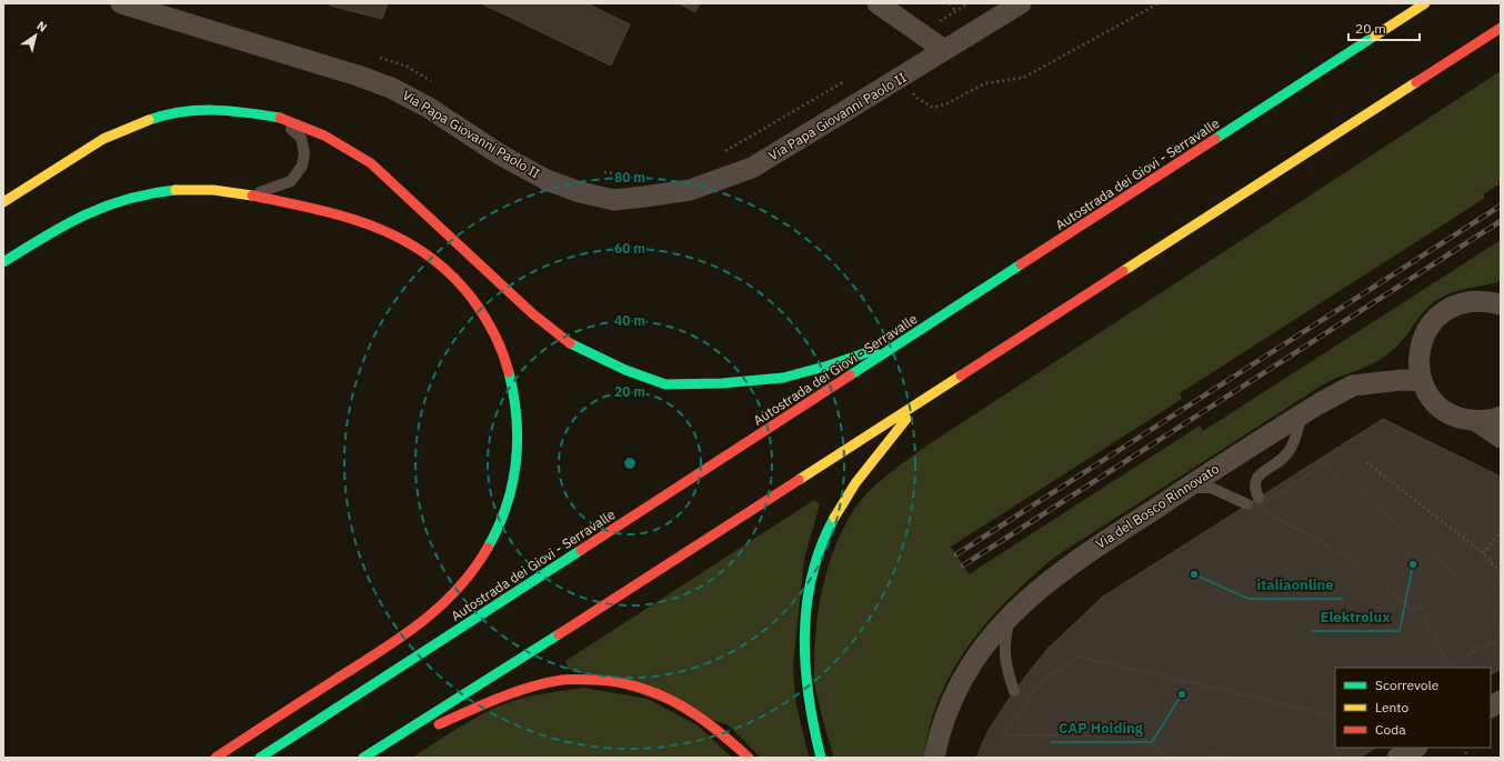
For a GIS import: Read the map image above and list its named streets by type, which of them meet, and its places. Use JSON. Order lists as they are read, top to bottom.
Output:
{
  "streets": {
    "main road": ["Autostrada dei Giovi - Serravalle"],
    "street": ["Via Papa Giovanni Paolo II", "Via del Bosco Rinnovato"]
  },
  "places": ["Elektrolux", "italiaonline", "CAP Holding"],
  "legend": ["Scorrevole", "Lento", "Coda"],
  "scale_bar": "20 m",
  "north": "top right",
  "rings": [
    "80 m",
    "60 m",
    "40 m",
    "20 m"
  ]
}
